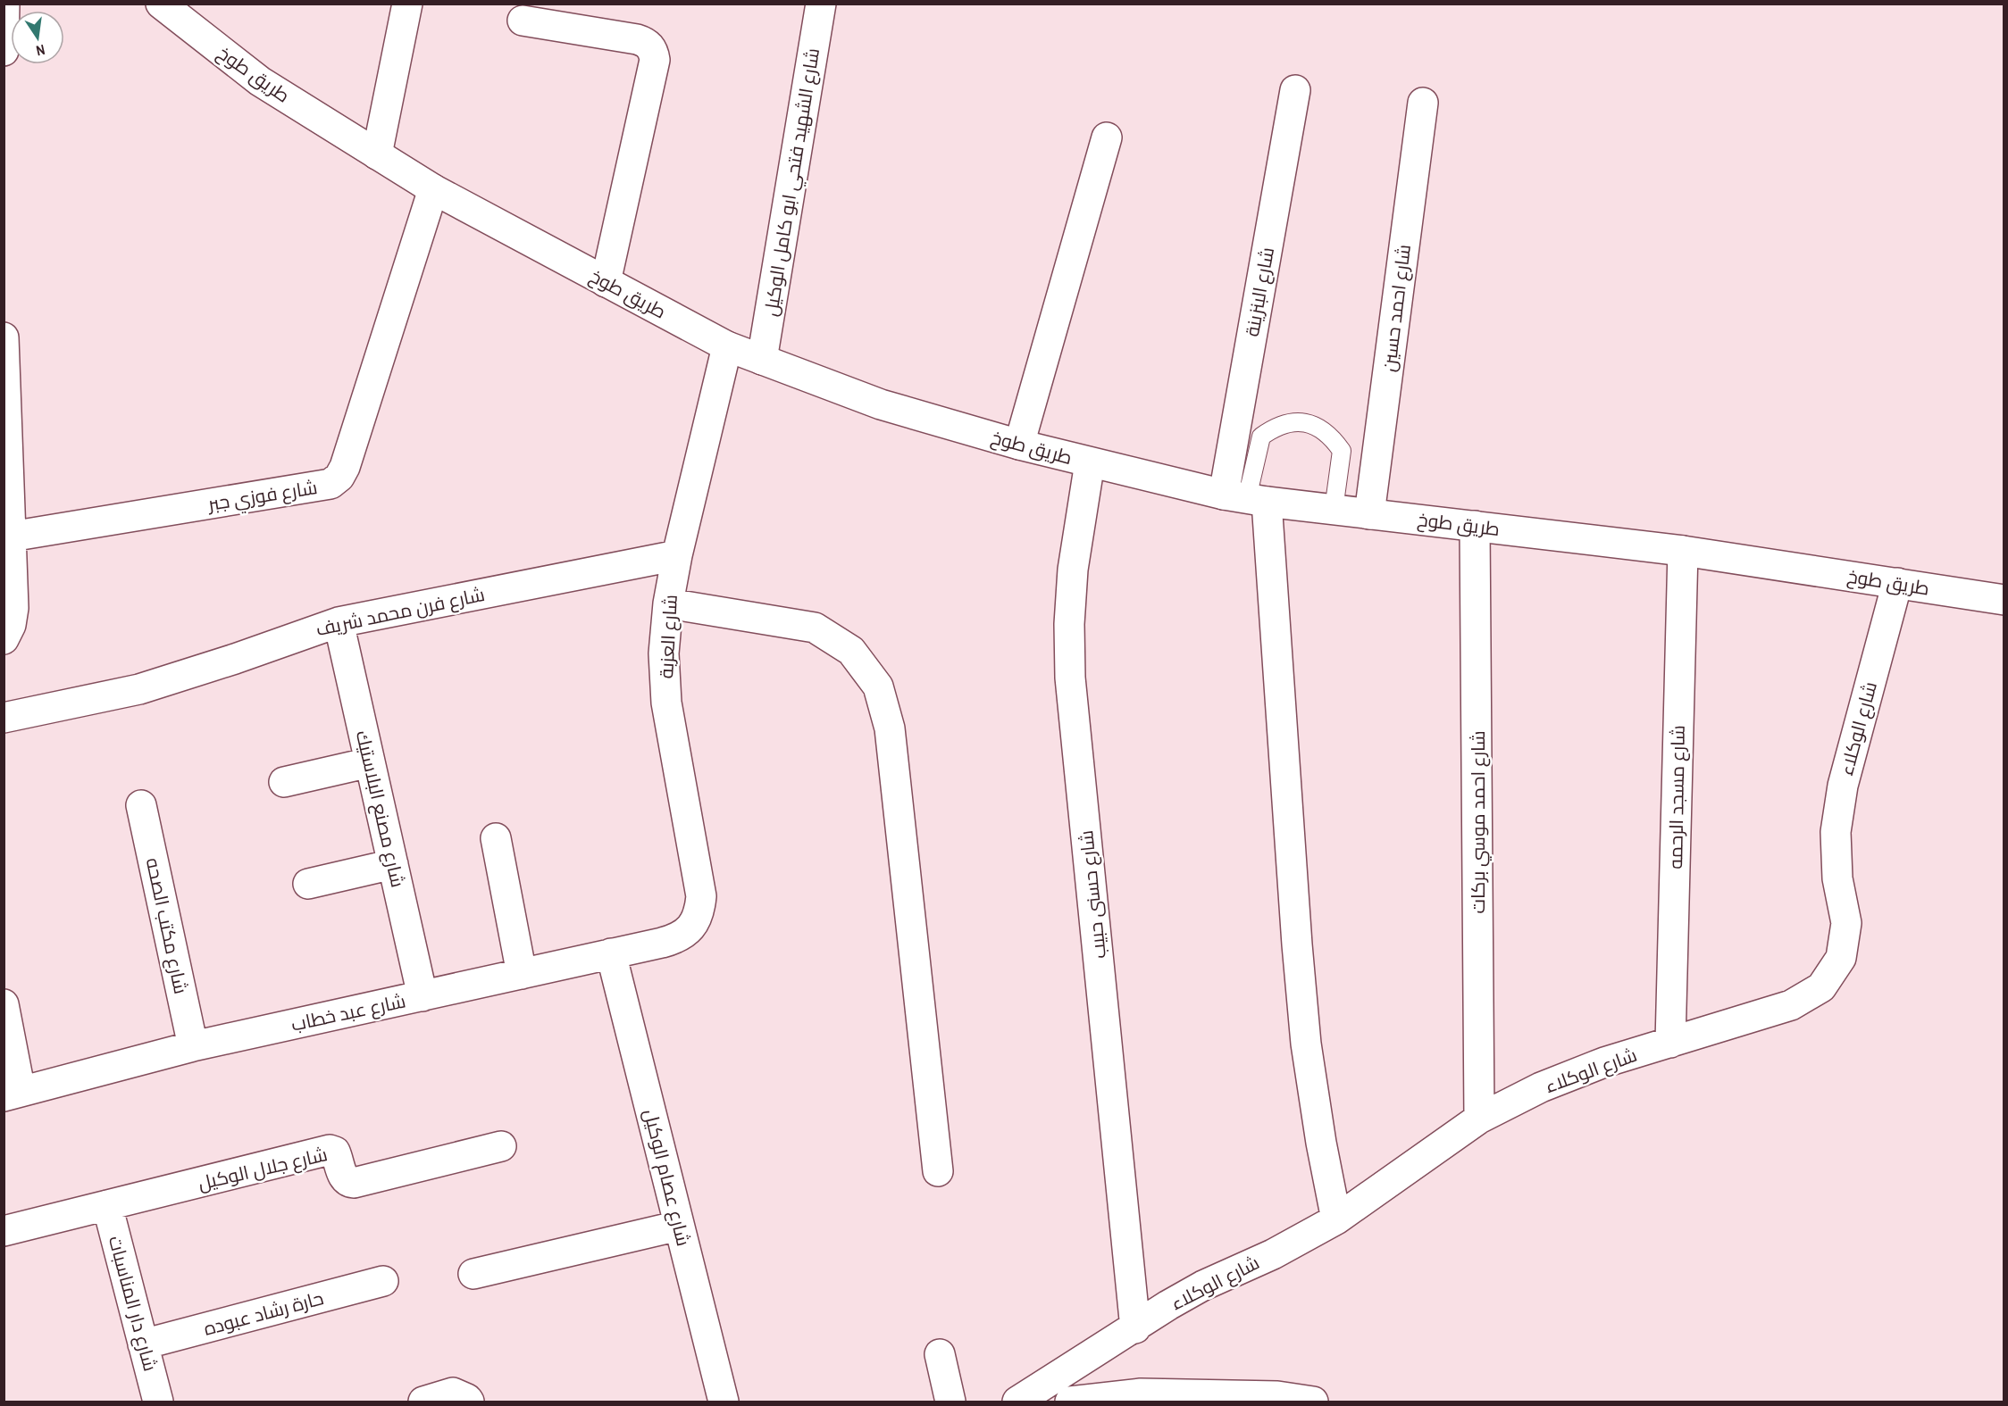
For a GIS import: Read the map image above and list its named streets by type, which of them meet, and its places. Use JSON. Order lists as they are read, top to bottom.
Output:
{
  "streets": {
    "street": [
      "طريق طوخ",
      "شارع الشهيد فتحي ابو كامل الوكيل",
      "شارع البنزينة",
      "شارع احمد حسين",
      "شارع فوزي جبر",
      "شارع فرن محمد شريف",
      "شارع العزبة",
      "شارع الوكلاء",
      "شارع مسجد الرحمه",
      "شارع مصنع البلاستيك",
      "شارع احمد موسي بركات",
      "شارع حسنى حبيب",
      "شارع مكتب الصحه",
      "شارع عبد خطاب",
      "شارع جلال الوكيل",
      "شارع عصام الوكيل",
      "شارع دار المناسبات",
      "حارة رشاد عبوده"
    ]
  },
  "crossings": [
    ["طريق طوخ", "شارع الشهيد فتحي ابو كامل الوكيل"],
    ["طريق طوخ", "شارع البنزينة"],
    ["طريق طوخ", "شارع احمد حسين"],
    ["طريق طوخ", "شارع فوزي جبر"],
    ["طريق طوخ", "شارع العزبة"],
    ["طريق طوخ", "شارع الوكلاء"],
    ["طريق طوخ", "شارع مسجد الرحمه"],
    ["طريق طوخ", "شارع احمد موسي بركات"],
    ["طريق طوخ", "شارع حسنى حبيب"],
    ["شارع البنزينة", "شارع الوكلاء"],
    ["شارع فرن محمد شريف", "شارع العزبة"],
    ["شارع فرن محمد شريف", "شارع مصنع البلاستيك"],
    ["شارع العزبة", "شارع عبد خطاب"],
    ["شارع الوكلاء", "شارع مسجد الرحمه"],
    ["شارع الوكلاء", "شارع احمد موسي بركات"],
    ["شارع الوكلاء", "شارع حسنى حبيب"],
    ["شارع مصنع البلاستيك", "شارع عبد خطاب"],
    ["شارع مكتب الصحه", "شارع عبد خطاب"],
    ["شارع عبد خطاب", "شارع عصام الوكيل"],
    ["شارع جلال الوكيل", "شارع دار المناسبات"],
    ["شارع دار المناسبات", "حارة رشاد عبوده"]
  ],
  "north": "bottom"
}
